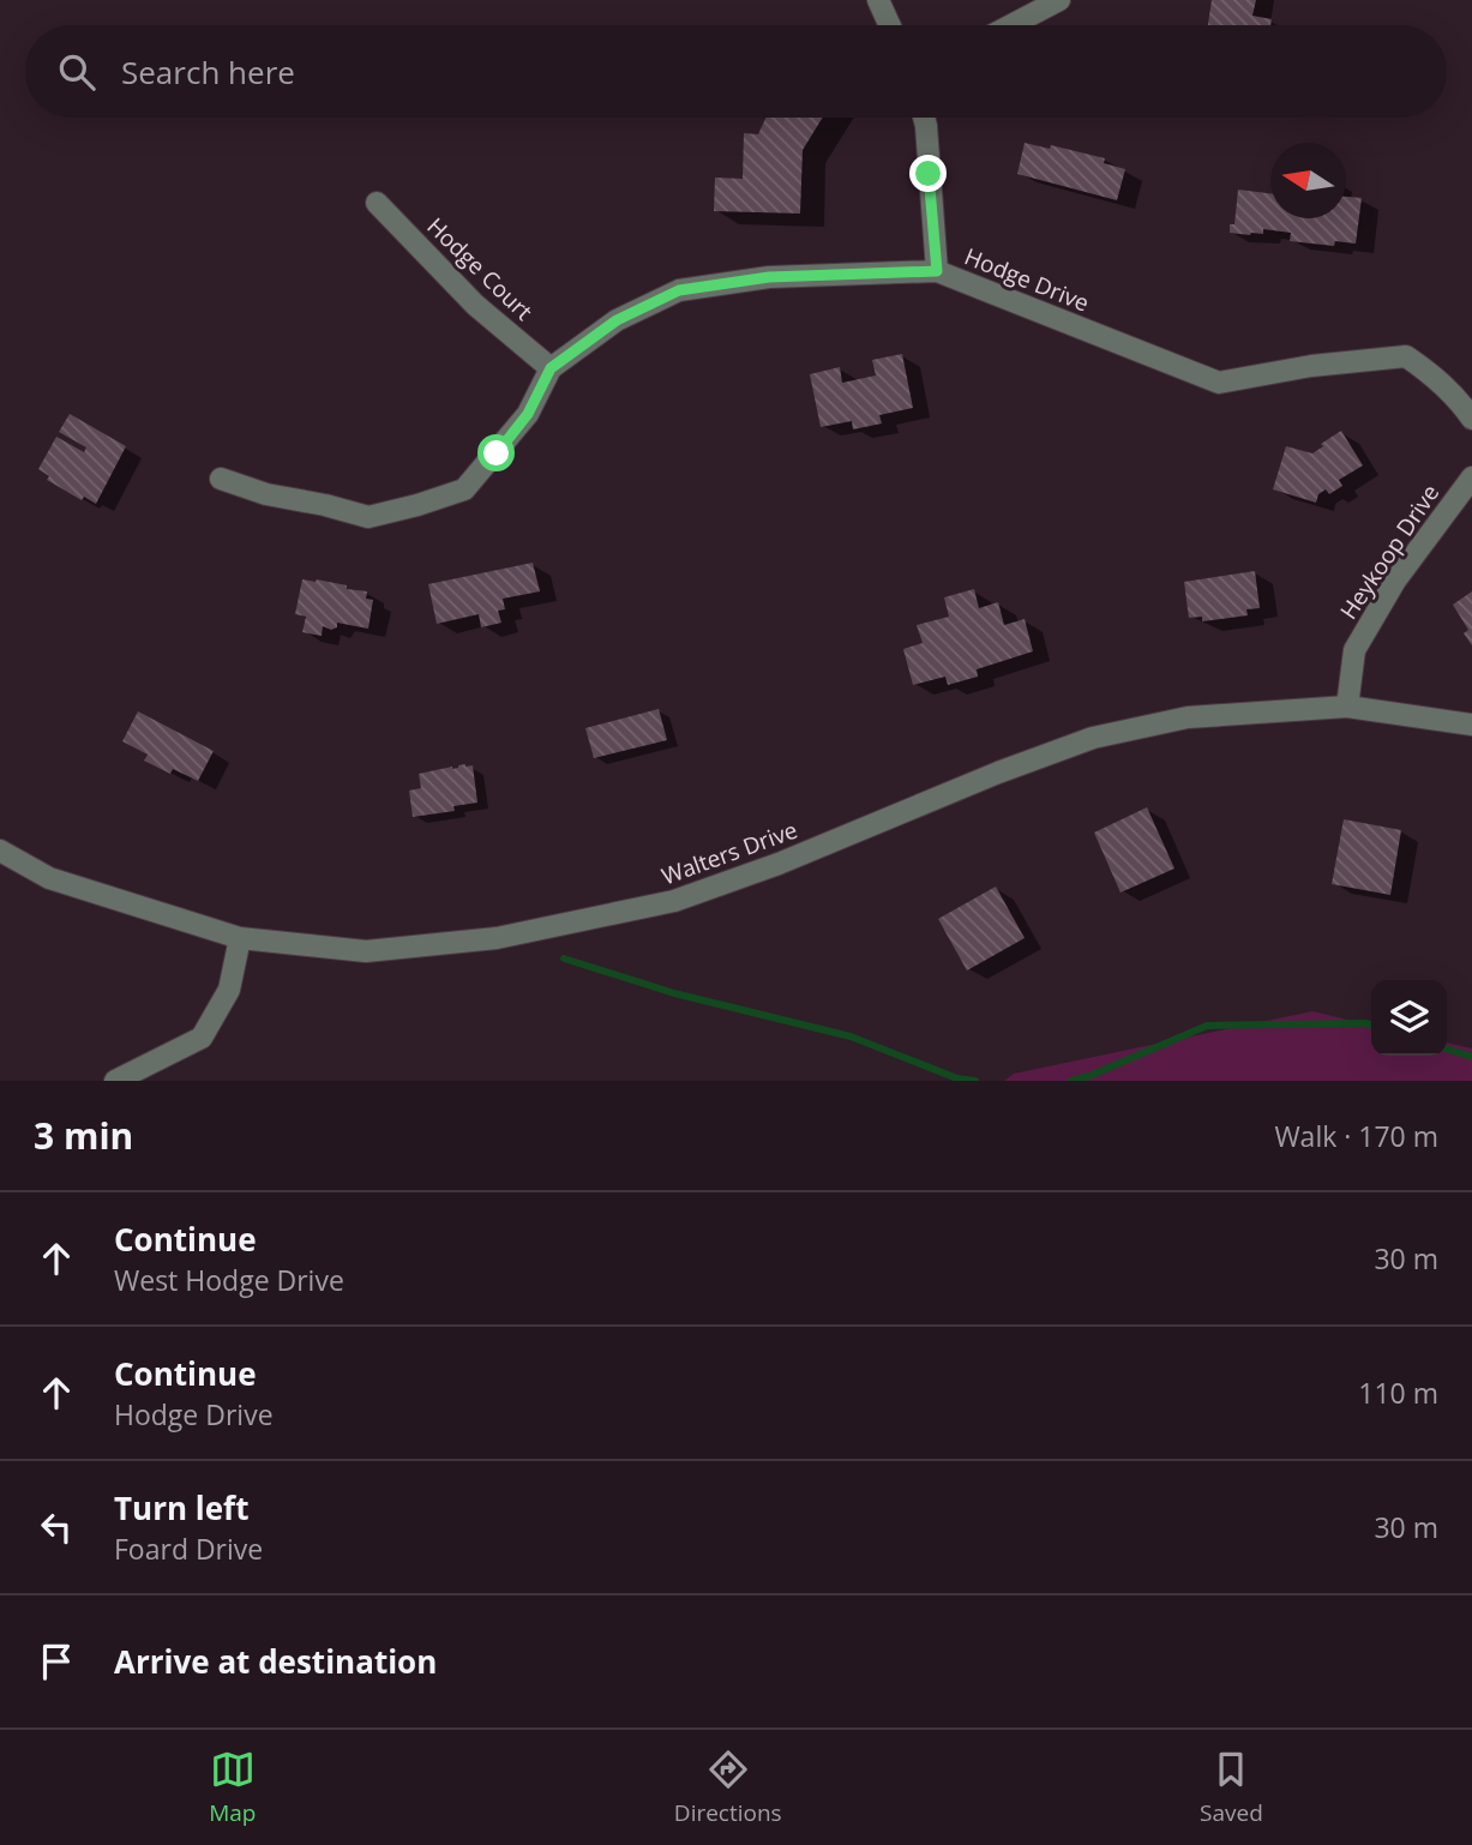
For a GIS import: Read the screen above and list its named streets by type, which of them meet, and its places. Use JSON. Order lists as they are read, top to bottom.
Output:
{
  "streets": {
    "street": [
      "Hodge Court",
      "Hodge Drive",
      "Heykoop Drive",
      "Walters Drive"
    ]
  },
  "crossings": [
    ["Hodge Court", "Hodge Drive"],
    ["Heykoop Drive", "Walters Drive"]
  ],
  "north": "left",
  "page": {
    "search": "Search here",
    "heading": ["3 min", "Walk · 170 m"],
    "list": [
      ["Continue", "West Hodge Drive", "30 m"],
      ["Continue", "Hodge Drive", "110 m"],
      ["Turn left", "Foard Drive", "30 m"],
      "Arrive at destination"
    ],
    "nav": ["Map", "Directions", "Saved"]
  }
}
